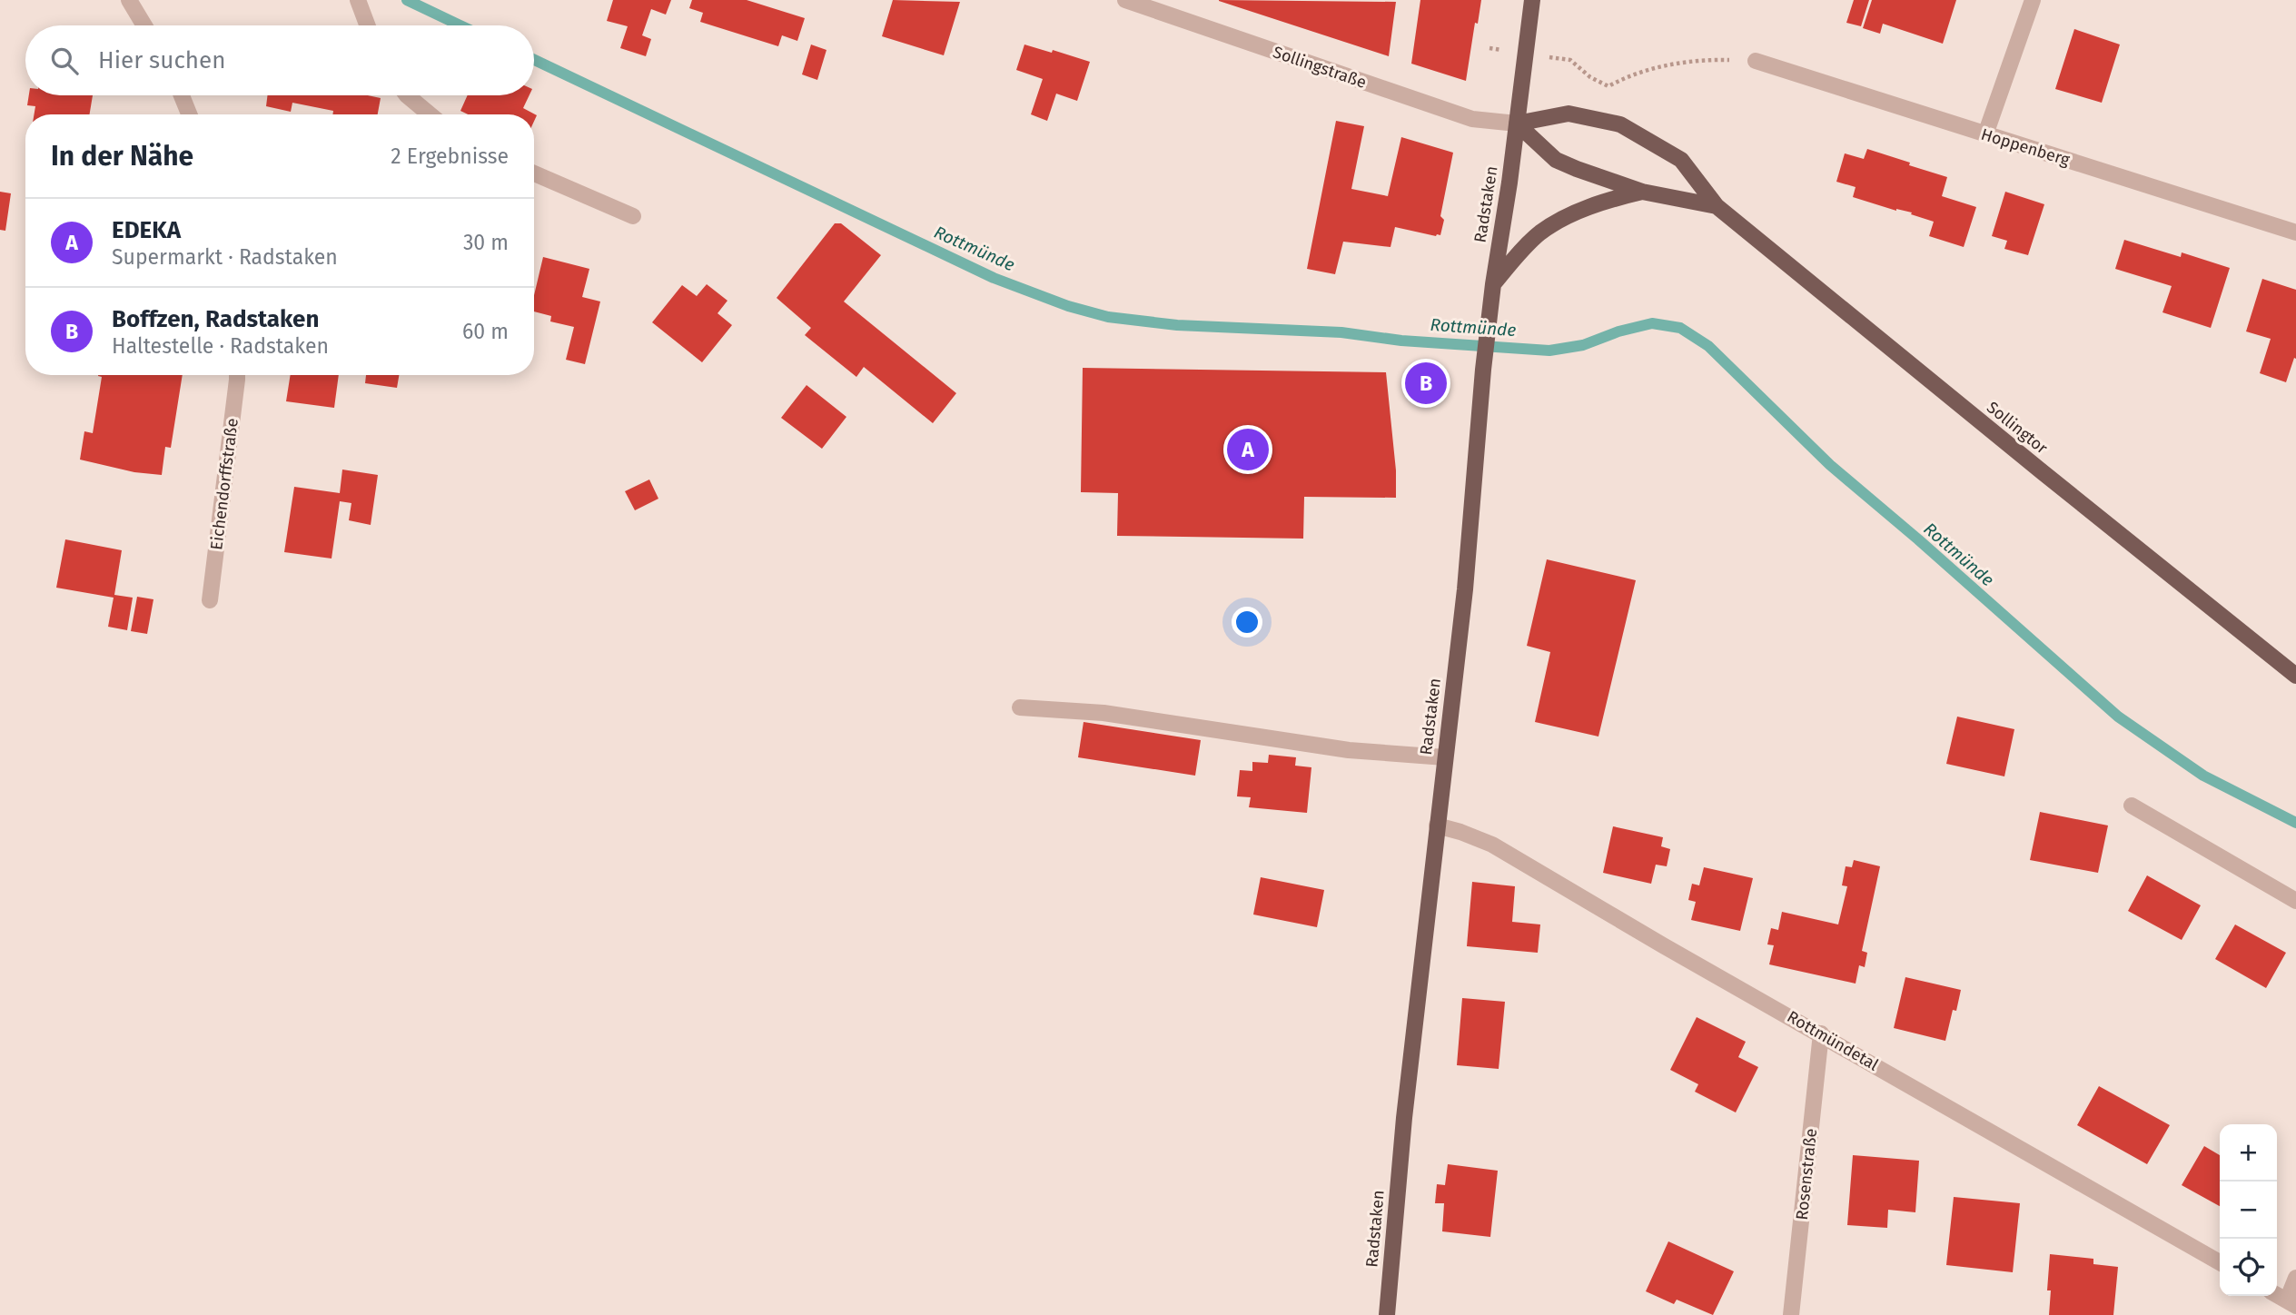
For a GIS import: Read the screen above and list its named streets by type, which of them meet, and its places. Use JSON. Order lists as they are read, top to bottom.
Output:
{
  "streets": {
    "main road": ["Radstaken", "Sollingtor"],
    "street": [
      "Sollingstraße",
      "Hoppenberg",
      "Eichendorffstraße",
      "Rottmündetal",
      "Rosenstraße"
    ]
  },
  "crossings": [
    ["Sollingstraße", "Radstaken"],
    ["Sollingstraße", "Sollingtor"],
    ["Radstaken", "Sollingtor"],
    ["Radstaken", "Rottmündetal"],
    ["Rottmündetal", "Rosenstraße"]
  ],
  "water": ["Rottmünde"],
  "page": {
    "search": "Hier suchen",
    "heading": ["In der Nähe", "2 Ergebnisse"],
    "list": [
      {
        "mark": "A",
        "name": "EDEKA",
        "note": "Supermarkt · Radstaken",
        "value": "30 m"
      },
      {
        "mark": "B",
        "name": "Boffzen, Radstaken",
        "note": "Haltestelle · Radstaken",
        "value": "60 m"
      }
    ],
    "pins": ["B", "A"],
    "map_buttons": ["+", "−"]
  }
}
